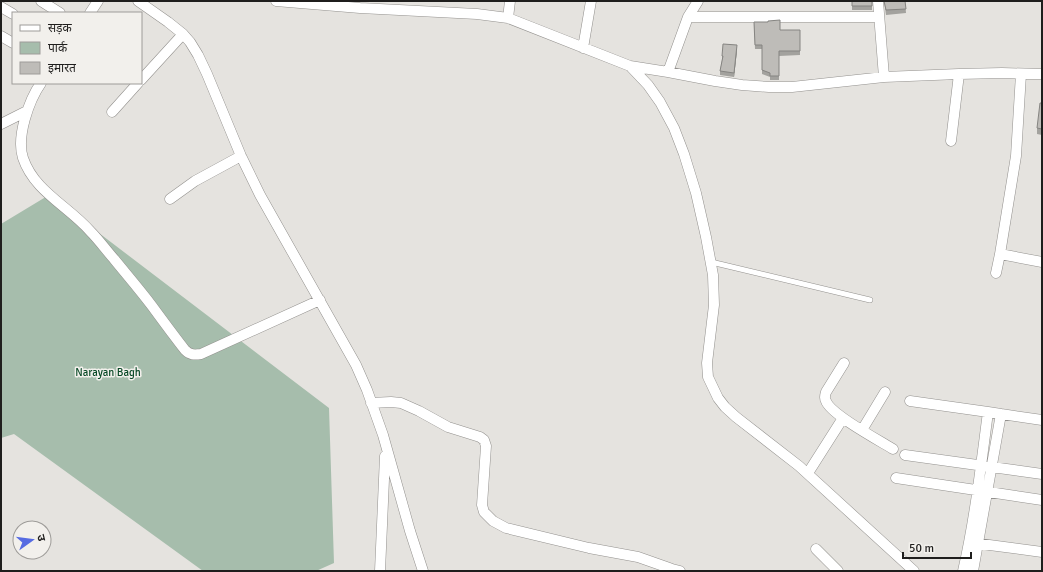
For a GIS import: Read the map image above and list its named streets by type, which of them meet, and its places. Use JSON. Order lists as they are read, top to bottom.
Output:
{
  "parks": ["Narayan Bagh"],
  "legend": ["सड़क", "पार्क", "इमारत"],
  "scale_bar": "50 m",
  "north": "right"
}
